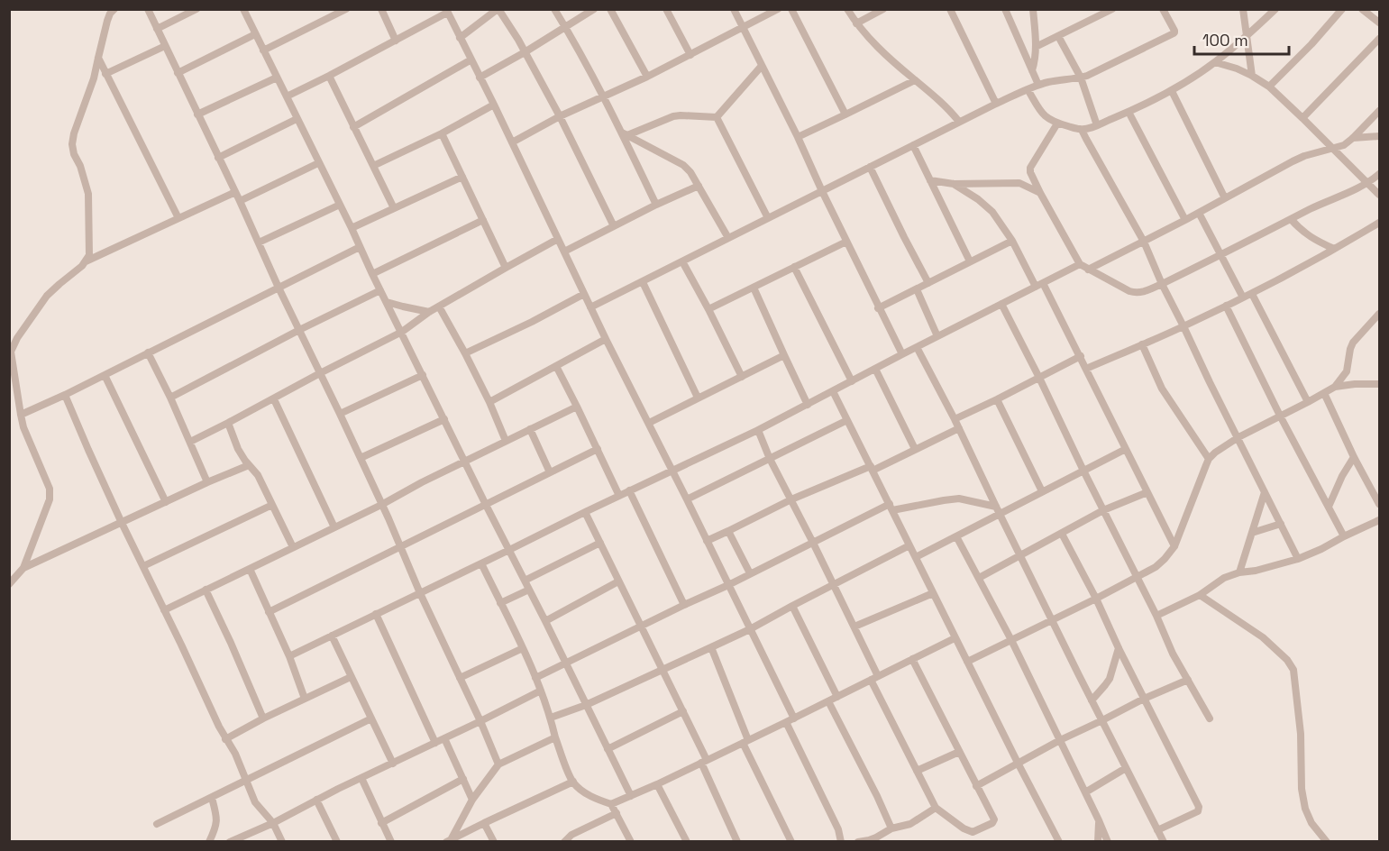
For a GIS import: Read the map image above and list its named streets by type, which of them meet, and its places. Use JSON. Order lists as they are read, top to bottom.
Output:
{
  "scale_bar": "100 m"
}
